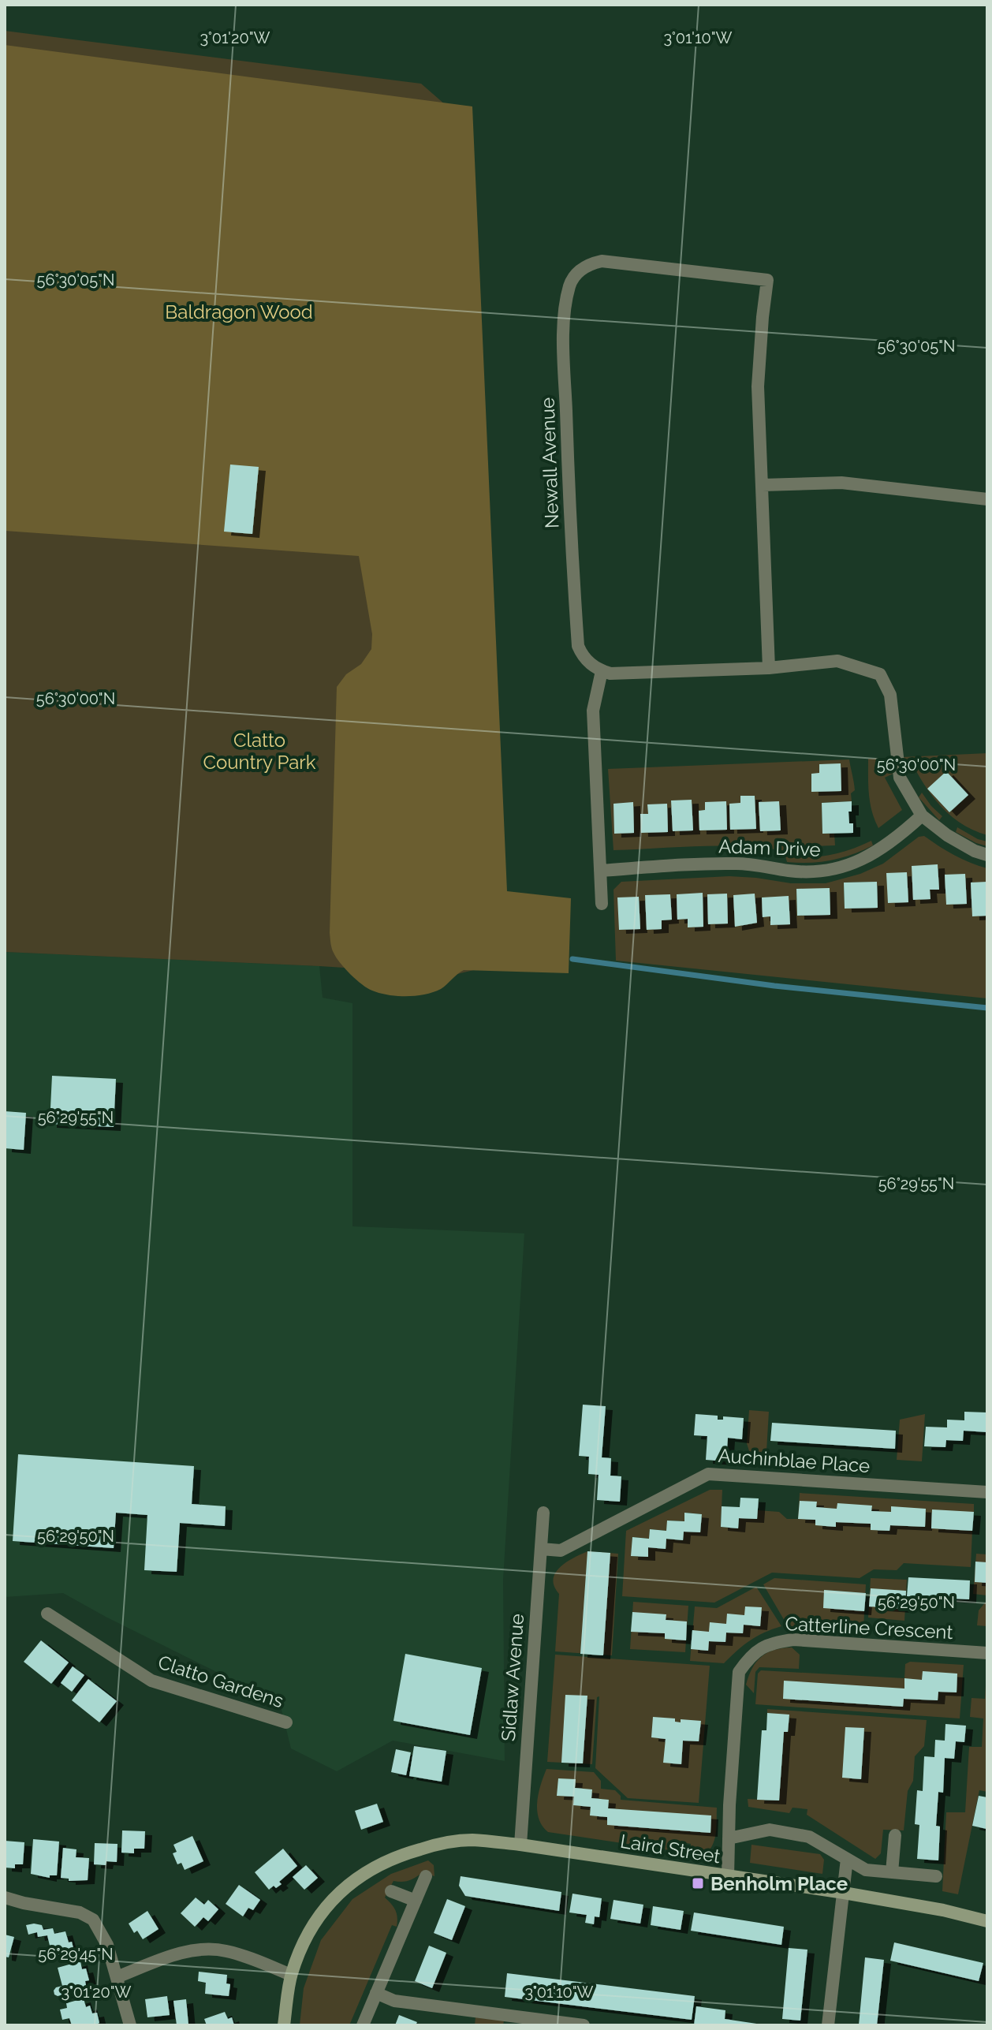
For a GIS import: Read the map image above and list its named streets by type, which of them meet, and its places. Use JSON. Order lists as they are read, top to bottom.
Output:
{
  "streets": {
    "street": [
      "Newall Avenue",
      "Adam Drive",
      "Auchinblae Place",
      "Catterline Crescent",
      "Sidlaw Avenue",
      "Clatto Gardens",
      "Laird Street"
    ]
  },
  "crossings": [
    ["Auchinblae Place", "Sidlaw Avenue"],
    ["Catterline Crescent", "Laird Street"],
    ["Sidlaw Avenue", "Laird Street"]
  ],
  "parks": ["Baldragon Wood", "Clatto Country Park"],
  "places": {
    "transit": ["Benholm Place"]
  },
  "coordinates": [
    "3°01'20\"W",
    "3°01'10\"W",
    "56°30'05\"N",
    "56°30'00\"N",
    "56°29'55\"N",
    "56°29'50\"N",
    "56°29'45\"N"
  ]
}
